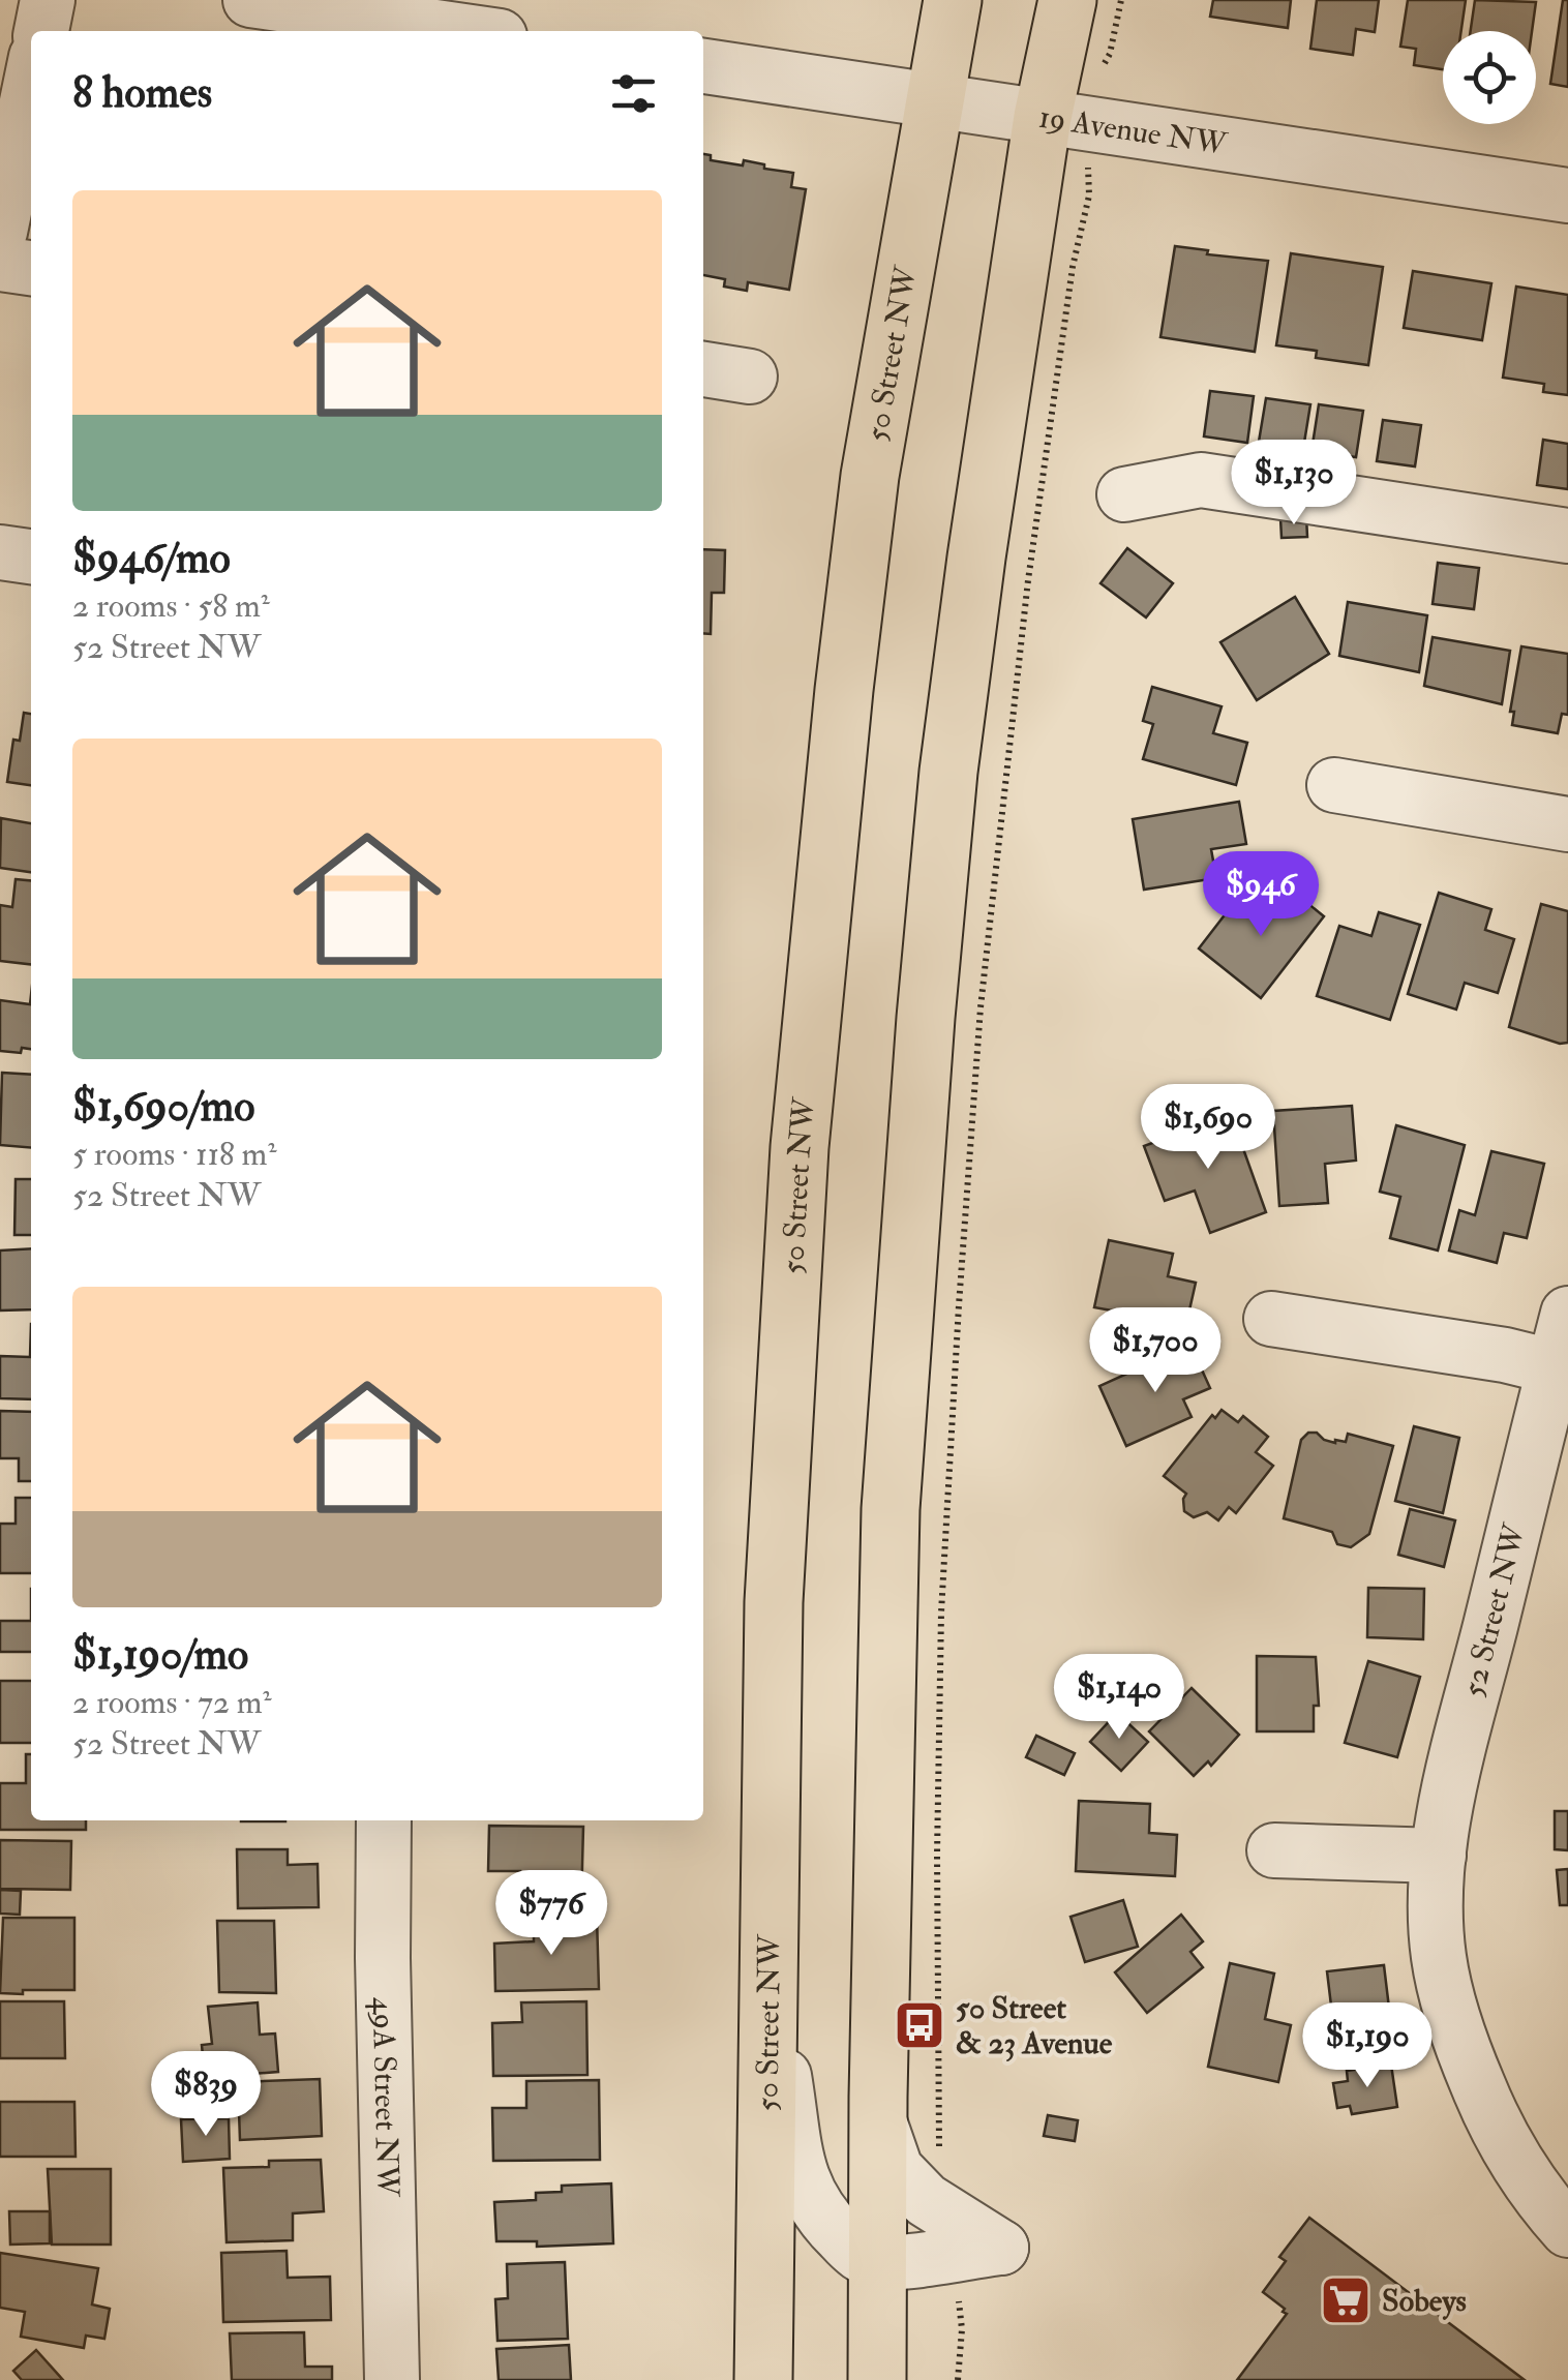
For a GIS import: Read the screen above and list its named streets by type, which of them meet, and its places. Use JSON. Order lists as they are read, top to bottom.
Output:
{
  "streets": {
    "main road": ["50 Street NW"],
    "street": ["19 Avenue NW", "52 Street NW", "49A Street NW"]
  },
  "crossings": [
    ["19 Avenue NW", "50 Street NW"]
  ],
  "places": {
    "bus stop": ["50 Street & 23 Avenue"],
    "supermarket": ["Sobeys"]
  },
  "page": {
    "heading": "8 homes",
    "list": [
      {
        "name": "$946/mo",
        "note": "2 rooms · 58 m² · 52 Street NW"
      },
      {
        "name": "$1,690/mo",
        "note": "5 rooms · 118 m² · 52 Street NW"
      },
      {
        "name": "$1,190/mo",
        "note": "2 rooms · 72 m² · 52 Street NW"
      }
    ],
    "price": [
      "$1,130",
      "$946",
      "$1,690",
      "$1,700",
      "$1,140",
      "$776",
      "$1,190",
      "$839"
    ]
  }
}
